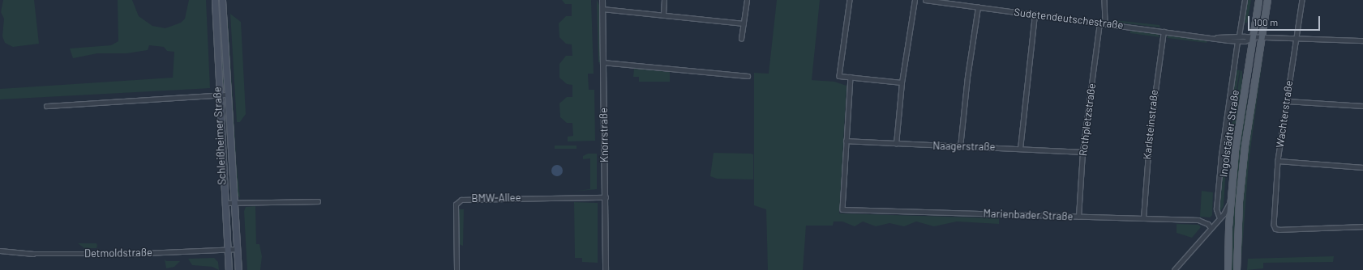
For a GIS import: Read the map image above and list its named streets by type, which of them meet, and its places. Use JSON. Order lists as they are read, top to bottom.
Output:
{
  "streets": {
    "main road": ["Ingolstädter Straße", "Schleißheimer Straße"],
    "street": [
      "Sudetendeutschestraße",
      "Wachterstraße",
      "Rothpletzstraße",
      "Karlsteinstraße",
      "Knorrstraße",
      "Naagerstraße",
      "BMW-Allee",
      "Marienbader Straße",
      "Detmoldstraße"
    ]
  },
  "crossings": [
    ["Sudetendeutschestraße", "Wachterstraße"],
    ["Sudetendeutschestraße", "Rothpletzstraße"],
    ["Sudetendeutschestraße", "Karlsteinstraße"],
    ["Sudetendeutschestraße", "Ingolstädter Straße"],
    ["Rothpletzstraße", "Naagerstraße"],
    ["Rothpletzstraße", "Marienbader Straße"],
    ["Karlsteinstraße", "Marienbader Straße"],
    ["Knorrstraße", "BMW-Allee"],
    ["Schleißheimer Straße", "Detmoldstraße"],
    ["Naagerstraße", "Marienbader Straße"]
  ],
  "scale_bar": "100 m"
}
